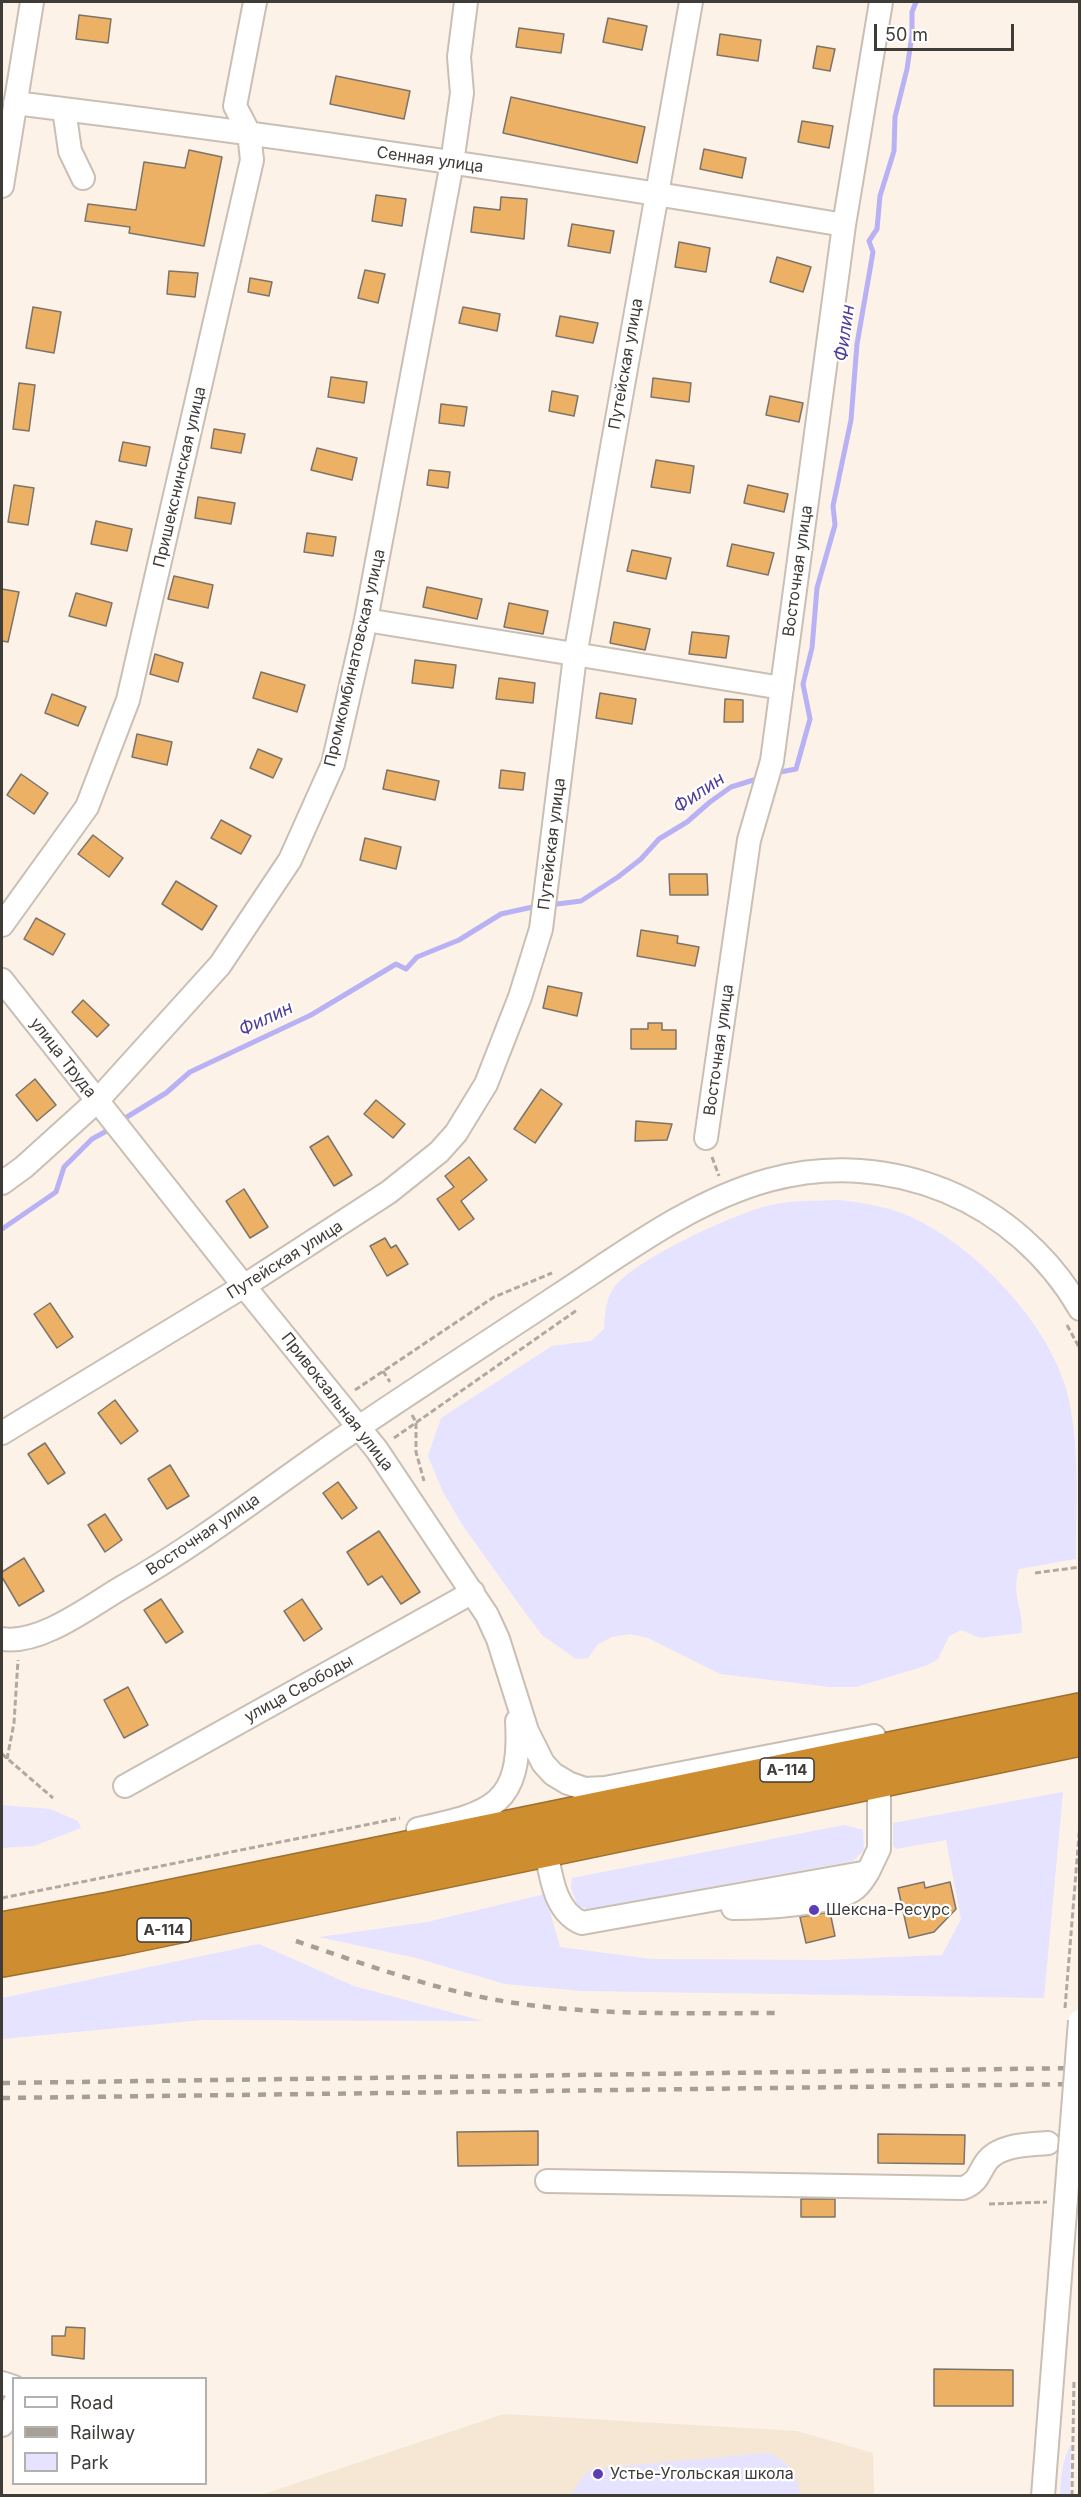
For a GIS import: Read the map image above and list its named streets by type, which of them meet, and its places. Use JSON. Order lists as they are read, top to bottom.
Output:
{
  "streets": {
    "highway": ["А-114"],
    "street": [
      "Сенная улица",
      "Путейская улица",
      "Пришекснинская улица",
      "Восточная улица",
      "Промкомбинатовская улица",
      "улица Труда",
      "Привокзальная улица",
      "улица Свободы"
    ]
  },
  "crossings": [
    ["Сенная улица", "Путейская улица"],
    ["Сенная улица", "Пришекснинская улица"],
    ["Сенная улица", "Восточная улица"],
    ["Сенная улица", "Промкомбинатовская улица"],
    ["Путейская улица", "Привокзальная улица"],
    ["Восточная улица", "Привокзальная улица"],
    ["Промкомбинатовская улица", "улица Труда"],
    ["улица Труда", "Привокзальная улица"],
    ["Привокзальная улица", "улица Свободы"]
  ],
  "water": ["Филин"],
  "places": ["Шексна-Ресурс", "Устье-Угольская школа"],
  "legend": ["Road", "Railway", "Park"],
  "scale_bar": "50 m"
}
